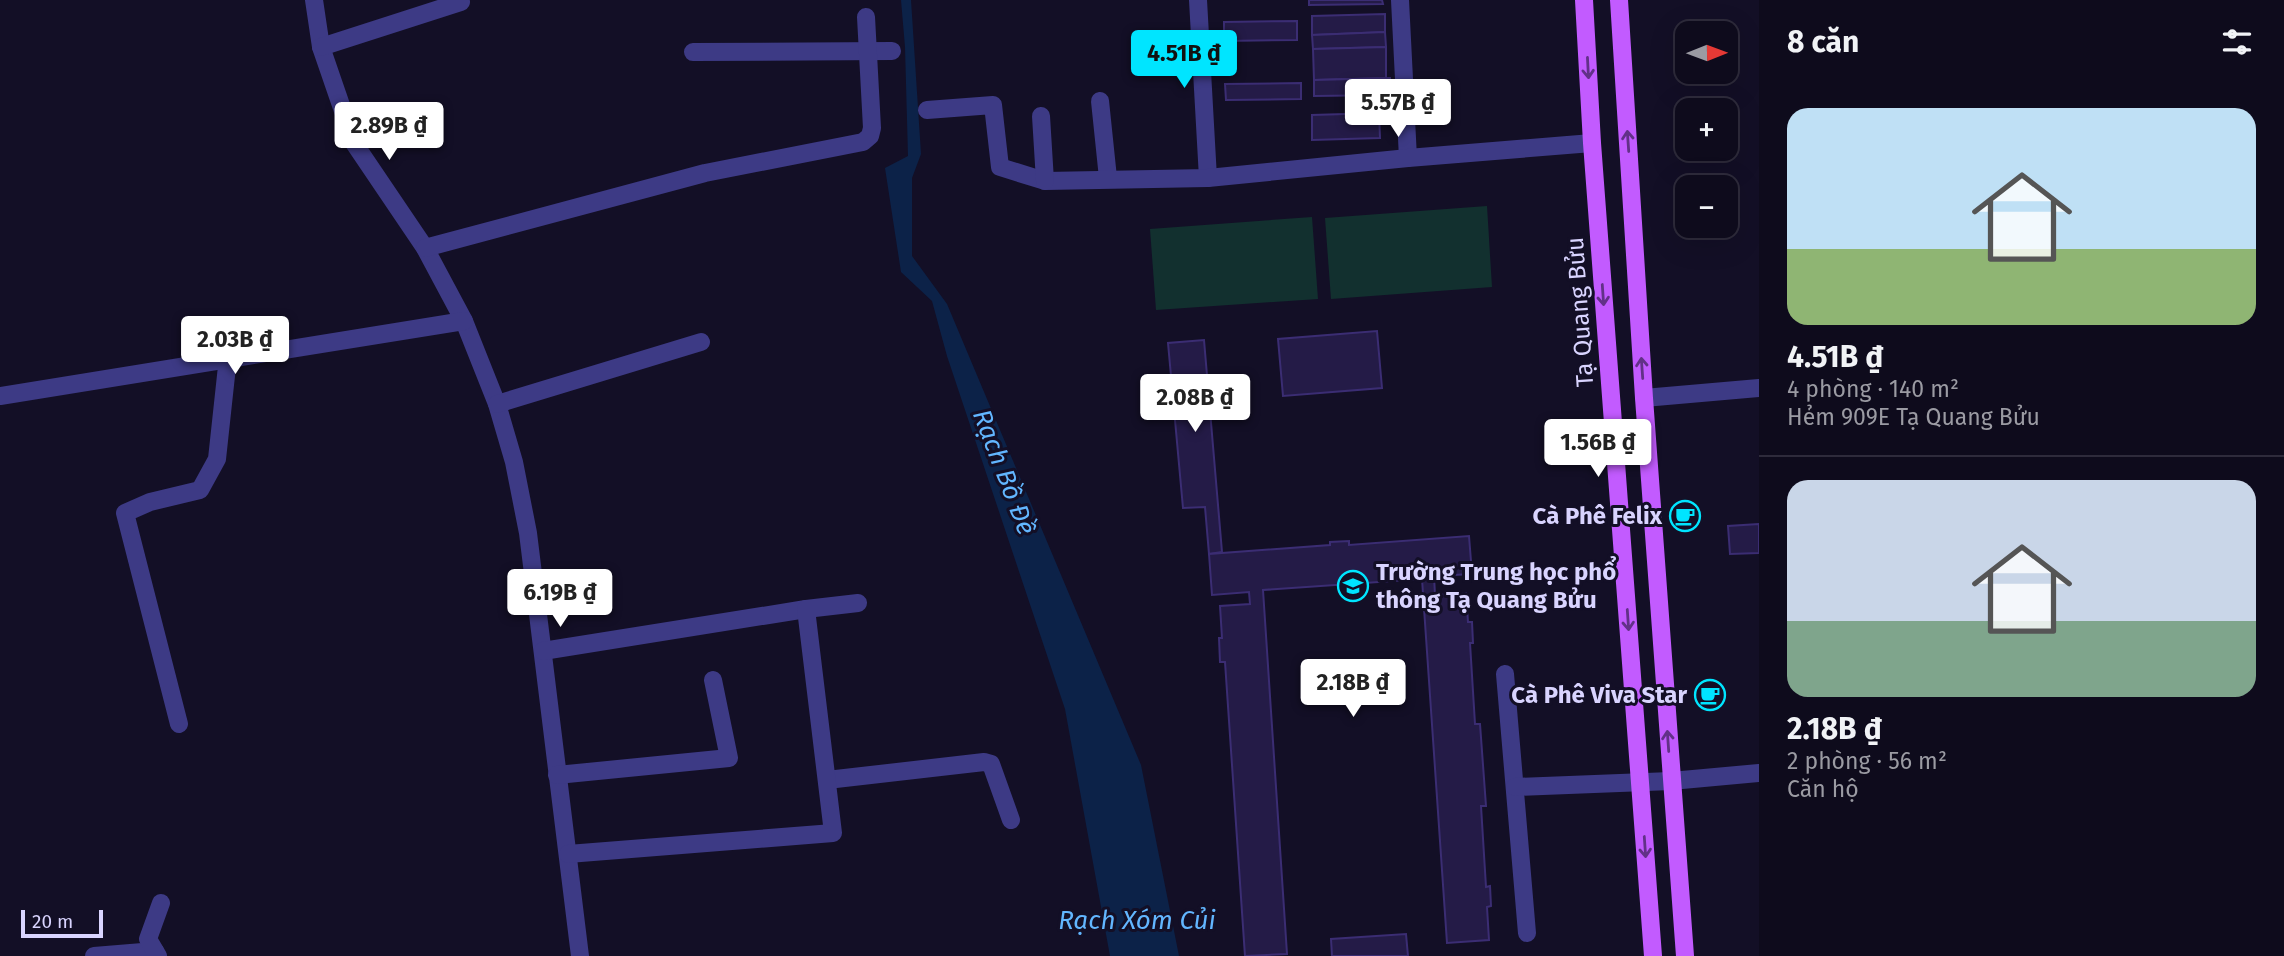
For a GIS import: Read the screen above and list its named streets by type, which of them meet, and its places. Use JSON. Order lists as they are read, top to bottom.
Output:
{
  "streets": {
    "main road": ["Tạ Quang Bửu"]
  },
  "water": ["Rạch Bồ Đề", "Rạch Xóm Củi"],
  "places": {
    "cafe": ["Cà Phê Felix", "Cà Phê Viva Star"],
    "school or university": ["Trường Trung học phổ thông Tạ Quang Bửu"]
  },
  "scale_bar": "20 m",
  "north": "right",
  "page": {
    "heading": "8 căn",
    "map_buttons": ["+", "−"],
    "price": [
      "4.51B ₫",
      "5.57B ₫",
      "2.89B ₫",
      "2.03B ₫",
      "2.08B ₫",
      "1.56B ₫",
      "6.19B ₫",
      "2.18B ₫"
    ],
    "list": [
      {
        "name": "4.51B ₫",
        "note": "4 phòng · 140 m² · Hẻm 909E Tạ Quang Bửu"
      },
      {
        "name": "2.18B ₫",
        "note": "2 phòng · 56 m² · Căn hộ"
      }
    ],
    "scale": "20 m"
  }
}
